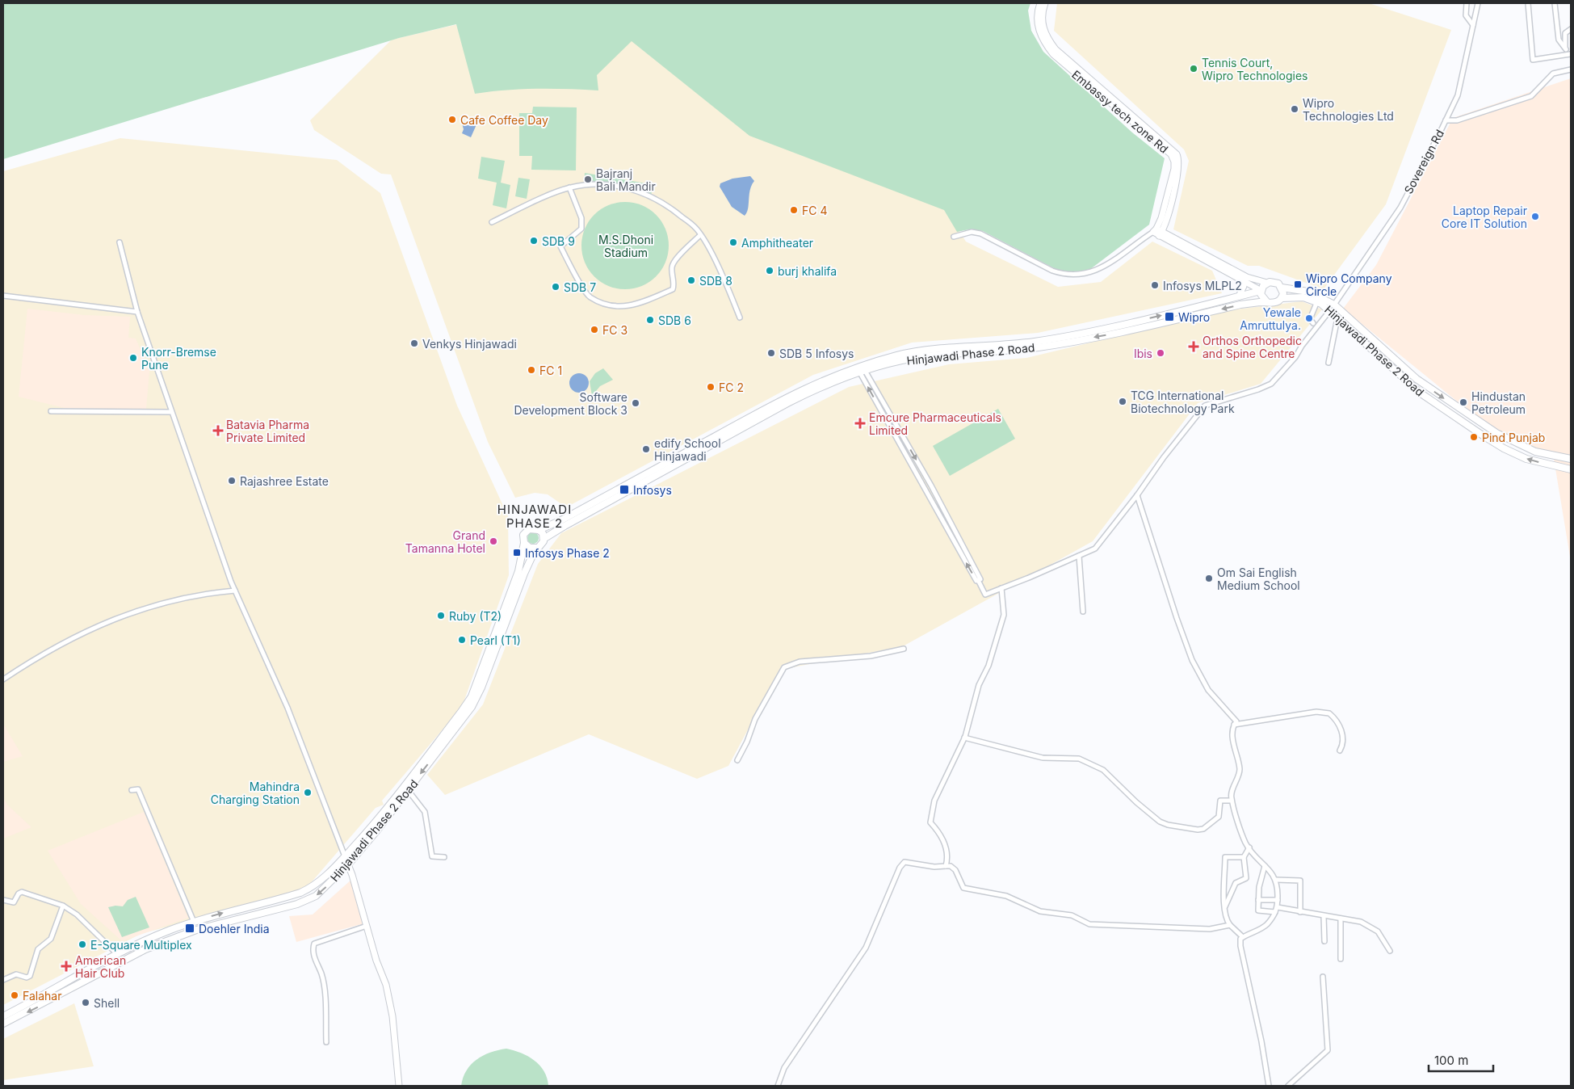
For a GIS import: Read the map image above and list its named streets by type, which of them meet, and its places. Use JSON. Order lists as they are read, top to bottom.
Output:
{
  "streets": {
    "main road": ["Hinjawadi Phase 2 Road"],
    "street": ["Embassy tech zone Rd", "Sovereign Rd"]
  },
  "crossings": [
    ["Sovereign Rd", "Hinjawadi Phase 2 Road"]
  ],
  "districts": ["HINJAWADI PHASE 2"],
  "parks": ["M.S.Dhoni Stadium"],
  "places": {
    "other": [
      "Tennis Court, Wipro Technologies",
      "Wipro Technologies Ltd",
      "Cafe Coffee Day",
      "Bajranj Bali Mandir",
      "FC 4",
      "Laptop Repair Core IT Solution",
      "SDB 9",
      "Amphitheater",
      "burj khalifa",
      "SDB 8",
      "Infosys MLPL2",
      "SDB 7",
      "Yewale Amruttulya.",
      "SDB 6",
      "FC 3",
      "Venkys Hinjawadi",
      "SDB 5 Infosys",
      "Ibis",
      "Knorr-Bremse Pune",
      "FC 1",
      "FC 2",
      "TCG International Biotechnology Park",
      "Hindustan Petroleum",
      "Software Development Block 3",
      "Pind Punjab",
      "edify School Hinjawadi",
      "Rajashree Estate",
      "Grand Tamanna Hotel",
      "Om Sai English Medium School",
      "Ruby (T2)",
      "Pearl (T1)",
      "Mahindra Charging Station",
      "E-Square Multiplex",
      "Falahar",
      "Shell"
    ],
    "transit": [
      "Wipro Company Circle",
      "Wipro",
      "Infosys",
      "Infosys Phase 2",
      "Doehler India"
    ],
    "health": [
      "Orthos Orthopedic and Spine Centre",
      "Emcure Pharmaceuticals Limited",
      "Batavia Pharma Private Limited",
      "American Hair Club"
    ]
  },
  "scale_bar": "100 m"
}
